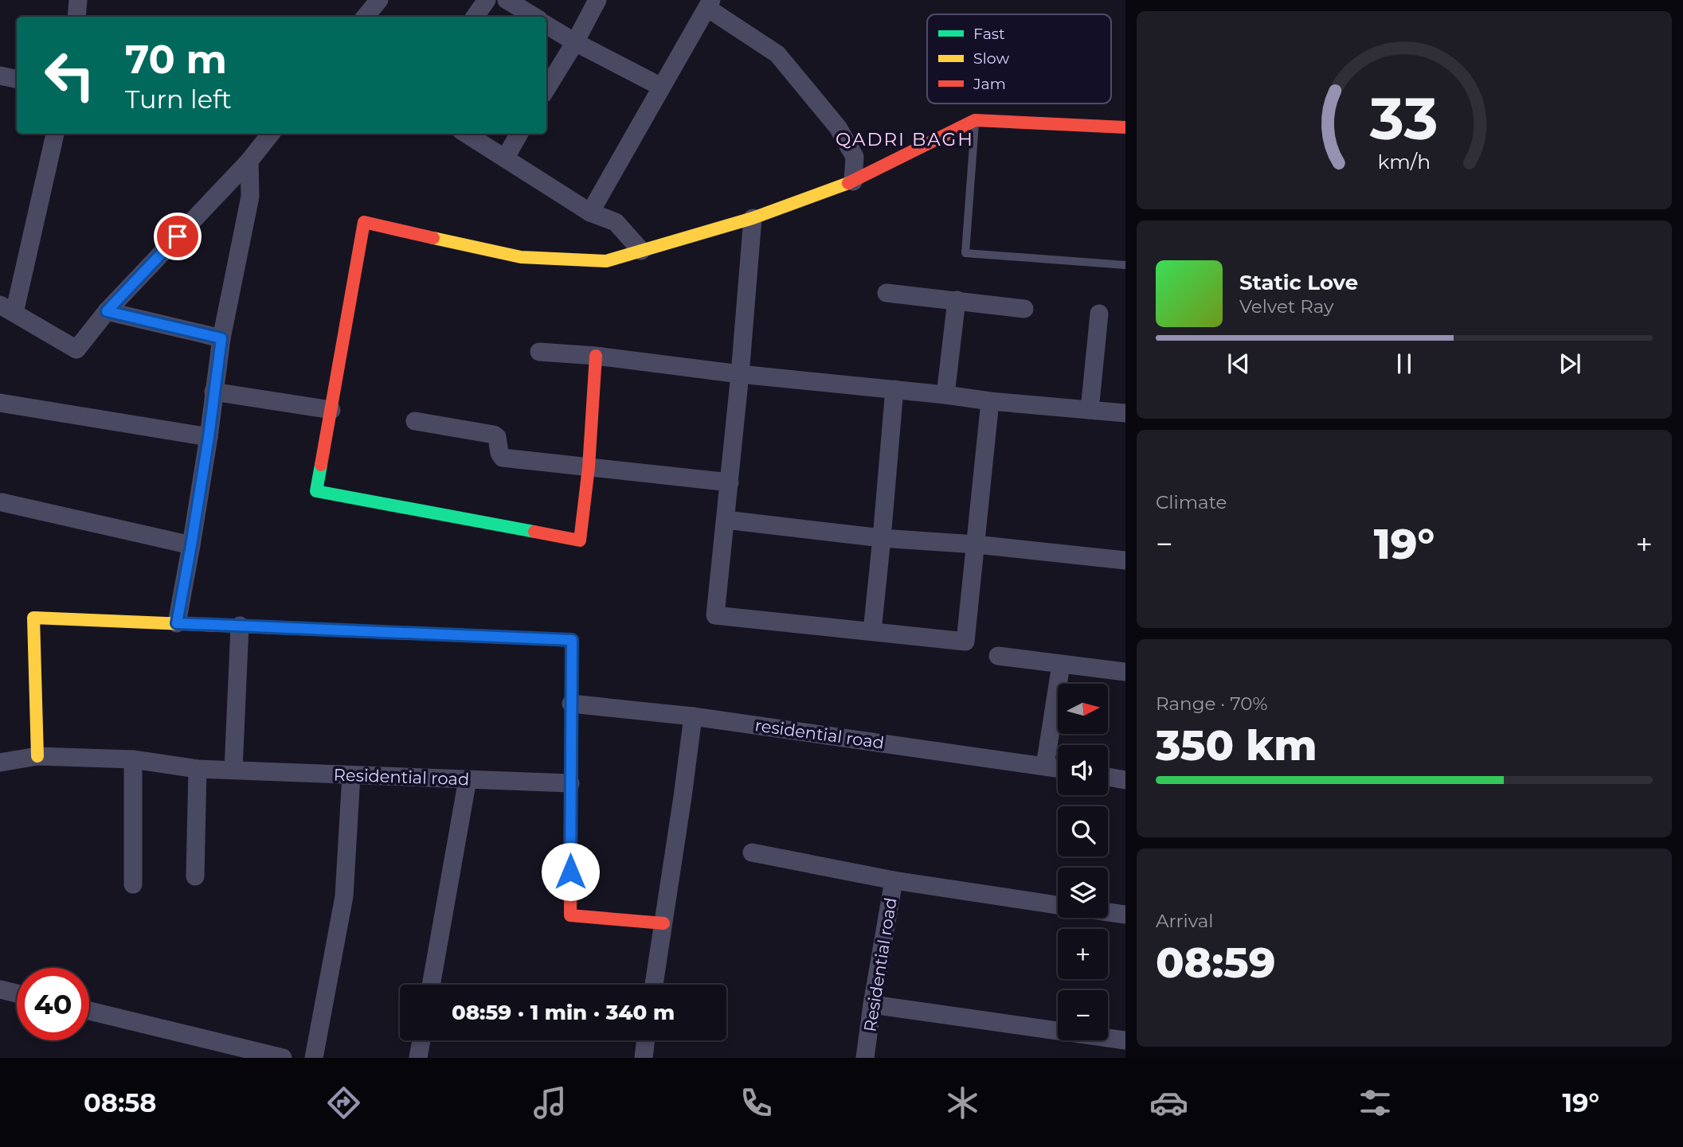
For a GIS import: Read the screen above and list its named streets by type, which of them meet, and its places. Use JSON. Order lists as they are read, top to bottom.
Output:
{
  "streets": {
    "street": ["residential road", "Residential road"]
  },
  "districts": ["QADRI BAGH"],
  "legend": ["Fast", "Slow", "Jam"],
  "north": "right",
  "page": {
    "turn": ["70 m", "Turn left"],
    "song": ["Static Love", "Velvet Ray"],
    "tile": [
      "Climate",
      ["Range · 70%", "350 km"],
      ["Arrival", "08:59"]
    ],
    "heat": ["−", "19°", "+"],
    "map_buttons": ["+", "−"],
    "limit": "40",
    "trip": "08:59 · 1 min · 340 m",
    "tabs": ["08:58", "19°"],
    "gauge": ["33", "km/h"]
  }
}
